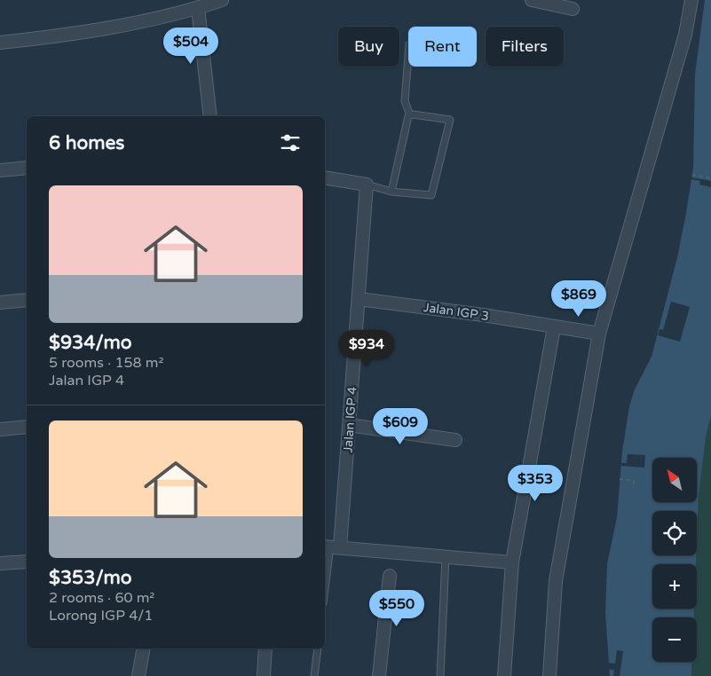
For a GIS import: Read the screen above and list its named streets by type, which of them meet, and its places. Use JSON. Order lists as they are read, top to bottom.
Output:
{
  "streets": {
    "street": ["Jalan IGP 3", "Jalan IGP 4"]
  },
  "crossings": [
    ["Jalan IGP 3", "Jalan IGP 4"]
  ],
  "north": "top left",
  "page": {
    "chip": ["Buy", "Rent", "Filters"],
    "price": [
      "$504",
      "$869",
      "$934",
      "$609",
      "$353",
      "$550"
    ],
    "heading": "6 homes",
    "list": [
      {
        "name": "$934/mo",
        "note": "5 rooms · 158 m² · Jalan IGP 4"
      },
      {
        "name": "$353/mo",
        "note": "2 rooms · 60 m² · Lorong IGP 4/1"
      }
    ],
    "map_buttons": ["+", "−"]
  }
}
